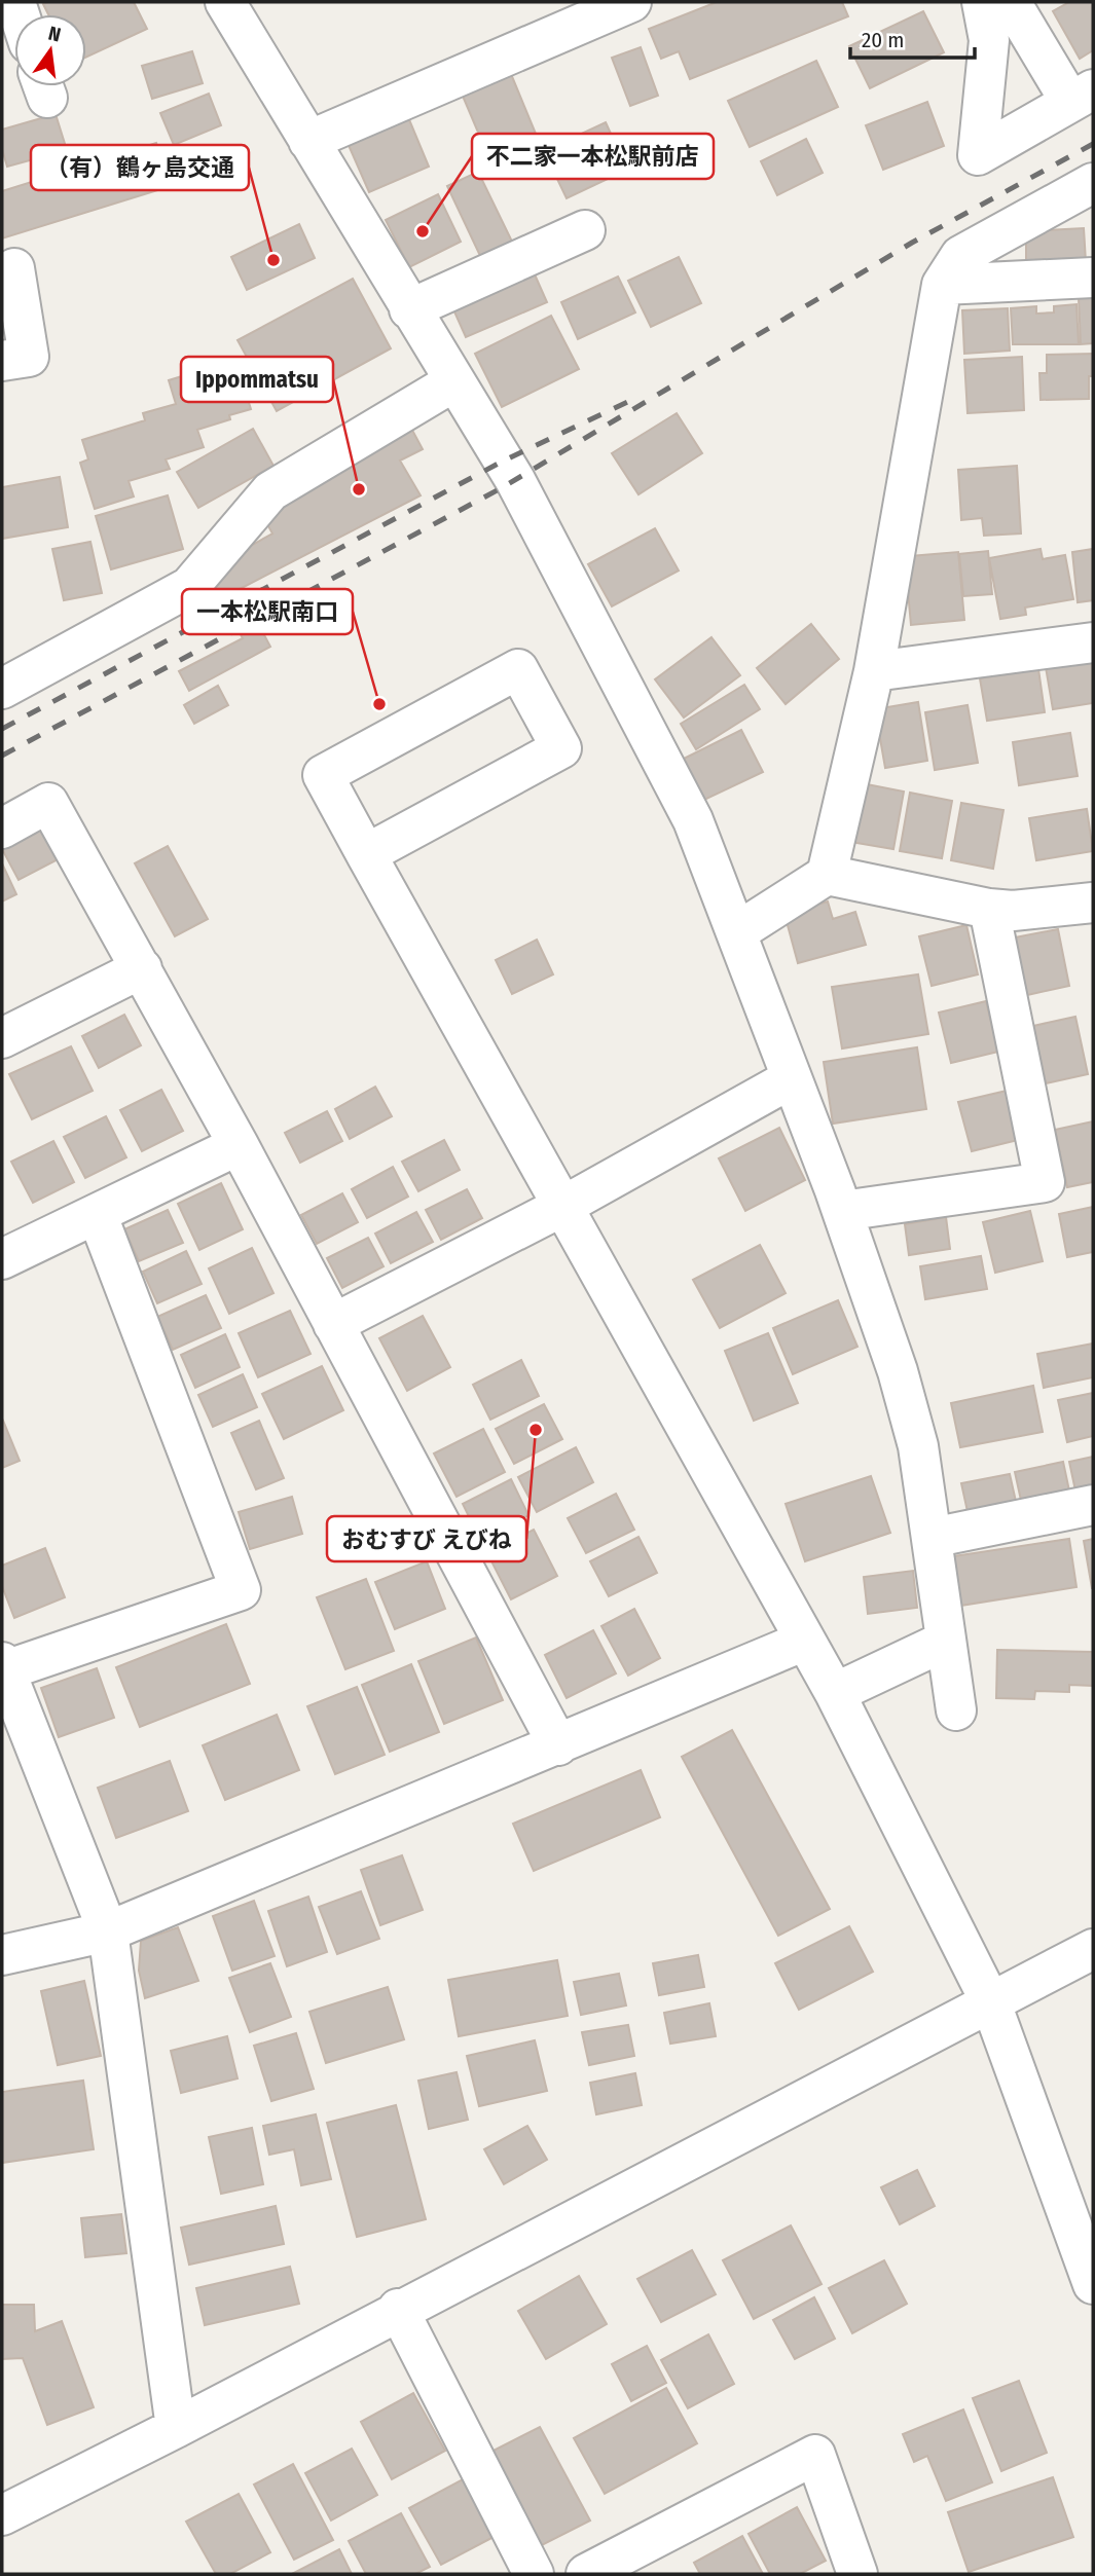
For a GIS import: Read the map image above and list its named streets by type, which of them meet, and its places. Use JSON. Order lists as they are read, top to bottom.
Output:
{
  "places": [
    "不二家一本松駅前店",
    "（有）鶴ヶ島交通",
    "Ippommatsu",
    "一本松駅南口",
    "おむすび えびね"
  ],
  "scale_bar": "20 m",
  "north": "top"
}
